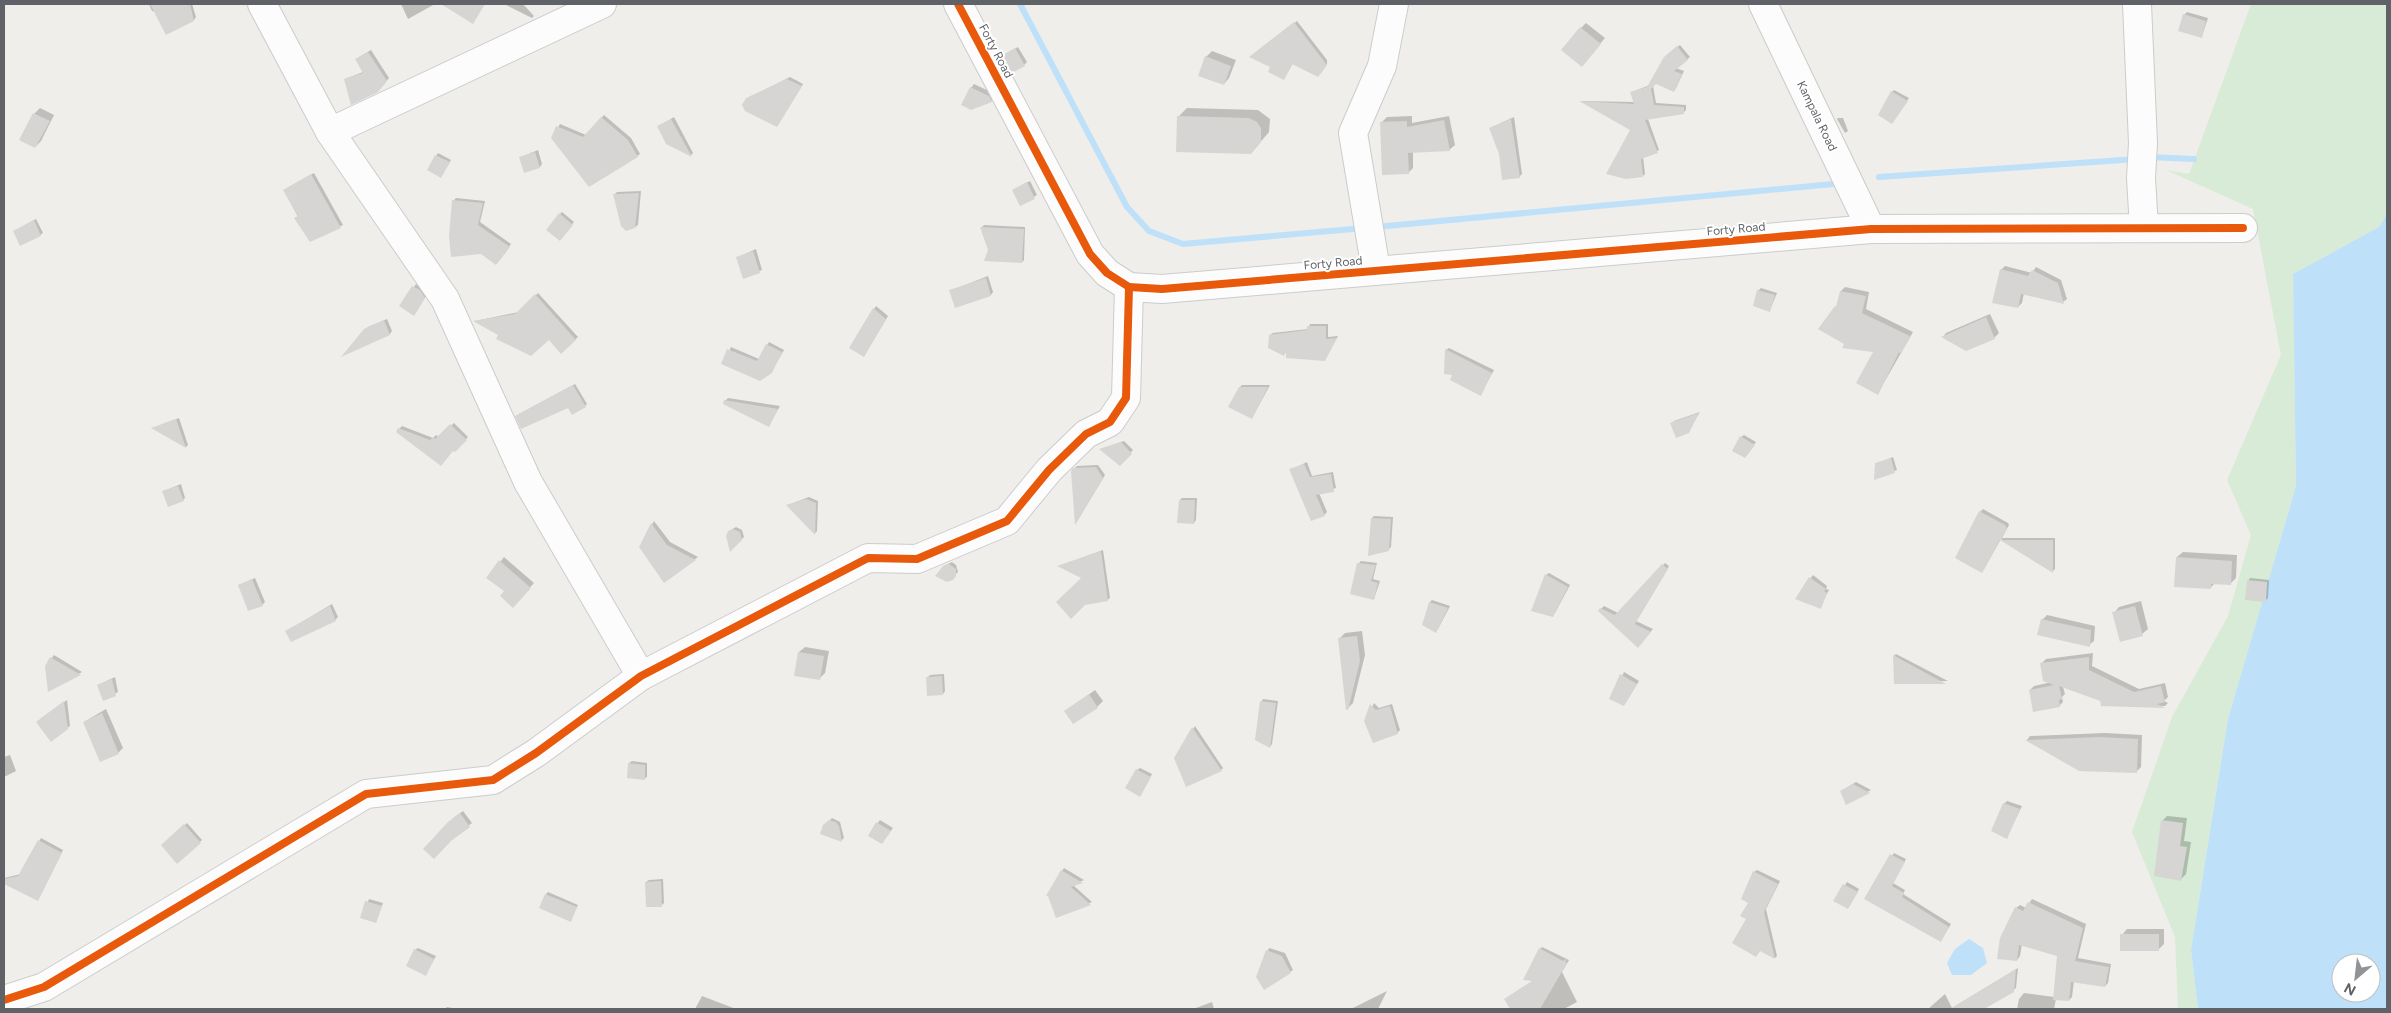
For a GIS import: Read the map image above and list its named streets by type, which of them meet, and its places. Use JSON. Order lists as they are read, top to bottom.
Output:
{
  "streets": {
    "street": ["Forty Road", "Kampala Road"]
  },
  "crossings": [
    ["Forty Road", "Kampala Road"]
  ],
  "north": "bottom left"
}
